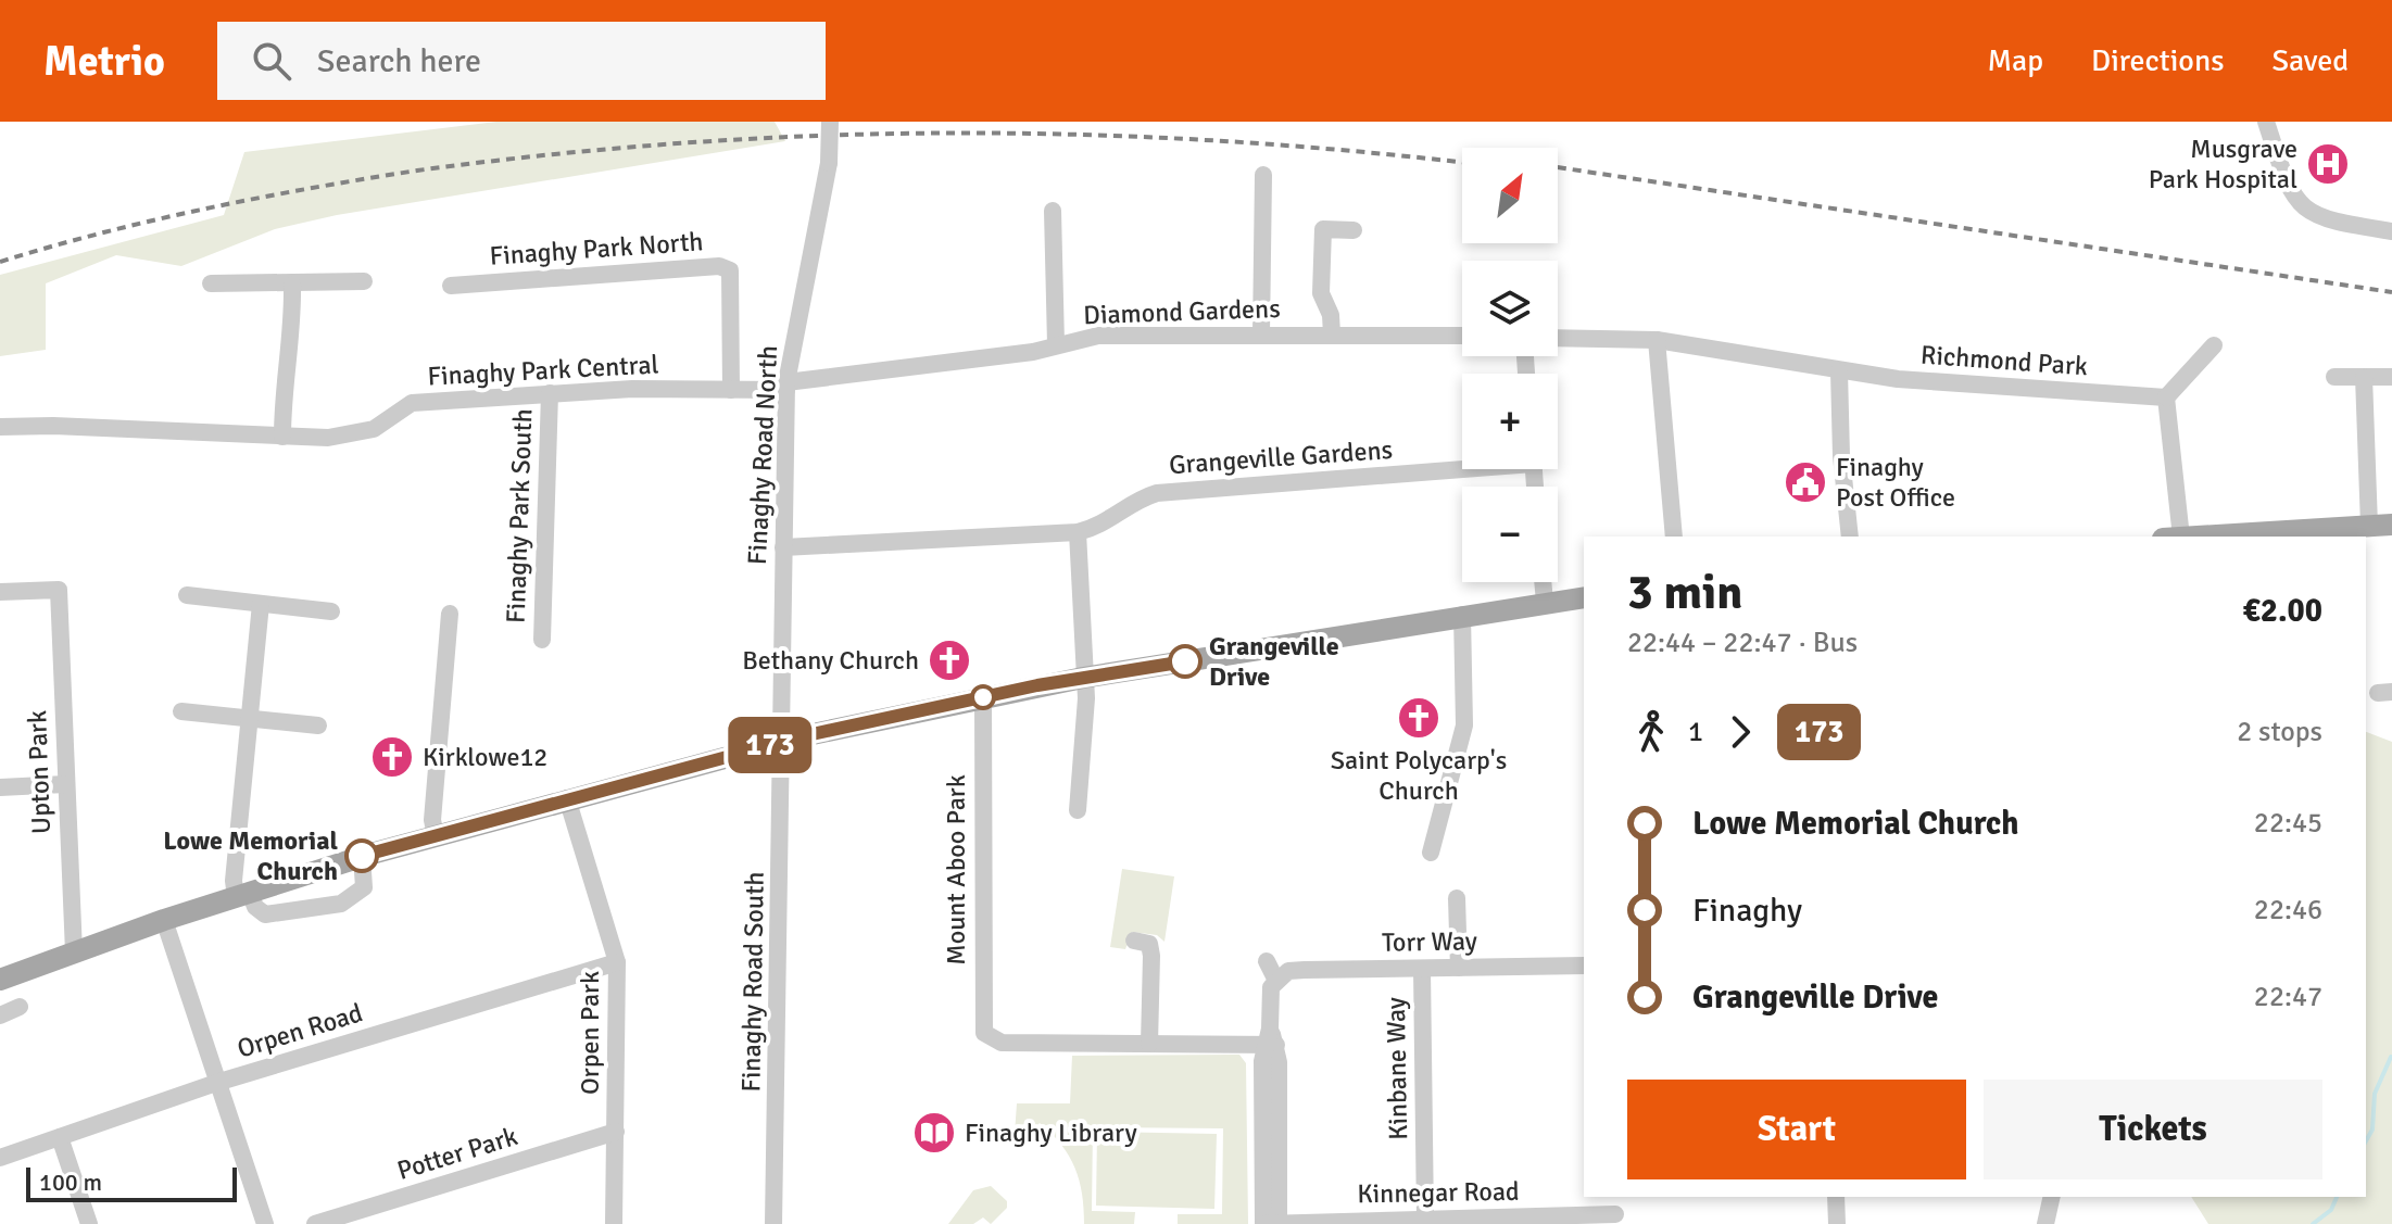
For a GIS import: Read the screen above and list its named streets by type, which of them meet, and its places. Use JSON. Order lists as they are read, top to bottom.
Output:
{
  "streets": {
    "street": [
      "Finaghy Park North",
      "Diamond Gardens",
      "Richmond Park",
      "Finaghy Park Central",
      "Finaghy Road North",
      "Grangeville Gardens",
      "Finaghy Park South",
      "Upton Park",
      "Mount Aboo Park",
      "Torr Way",
      "Finaghy Road South",
      "Orpen Road",
      "Orpen Park",
      "Kinbane Way",
      "Potter Park",
      "Kinnegar Road"
    ]
  },
  "crossings": [
    ["Finaghy Park North", "Finaghy Park Central"],
    ["Diamond Gardens", "Finaghy Park Central"],
    ["Diamond Gardens", "Finaghy Road North"],
    ["Finaghy Park Central", "Finaghy Road North"],
    ["Finaghy Park Central", "Finaghy Park South"],
    ["Finaghy Road North", "Grangeville Gardens"],
    ["Finaghy Road North", "Finaghy Road South"],
    ["Torr Way", "Kinbane Way"],
    ["Orpen Road", "Orpen Park"],
    ["Orpen Park", "Potter Park"],
    ["Kinbane Way", "Kinnegar Road"]
  ],
  "places": {
    "hospital": ["Musgrave Park Hospital"],
    "public building": ["Finaghy Post Office"],
    "church": ["Bethany Church", "Saint Polycarp's Church", "Kirklowe12"],
    "other": ["Grangeville Drive", "Lowe Memorial Church"],
    "library": ["Finaghy Library"]
  },
  "lines": ["bus line 173"],
  "scale_bar": "100 m",
  "north": "top right",
  "page": {
    "header": "Metrio",
    "search": "Search here",
    "nav": ["Map", "Directions", "Saved"],
    "on_map": "173",
    "map_buttons": ["+", "−"],
    "heading": ["3 min", "22:44 – 22:47 · Bus", "€2.00"],
    "legs": ["1", "173", "2 stops"],
    "list": [
      {
        "name": "Lowe Memorial Church",
        "value": "22:45"
      },
      {
        "name": "Finaghy",
        "value": "22:46"
      },
      {
        "name": "Grangeville Drive",
        "value": "22:47"
      }
    ],
    "buttons": ["Start", "Tickets"],
    "scale": "100 m"
  }
}
